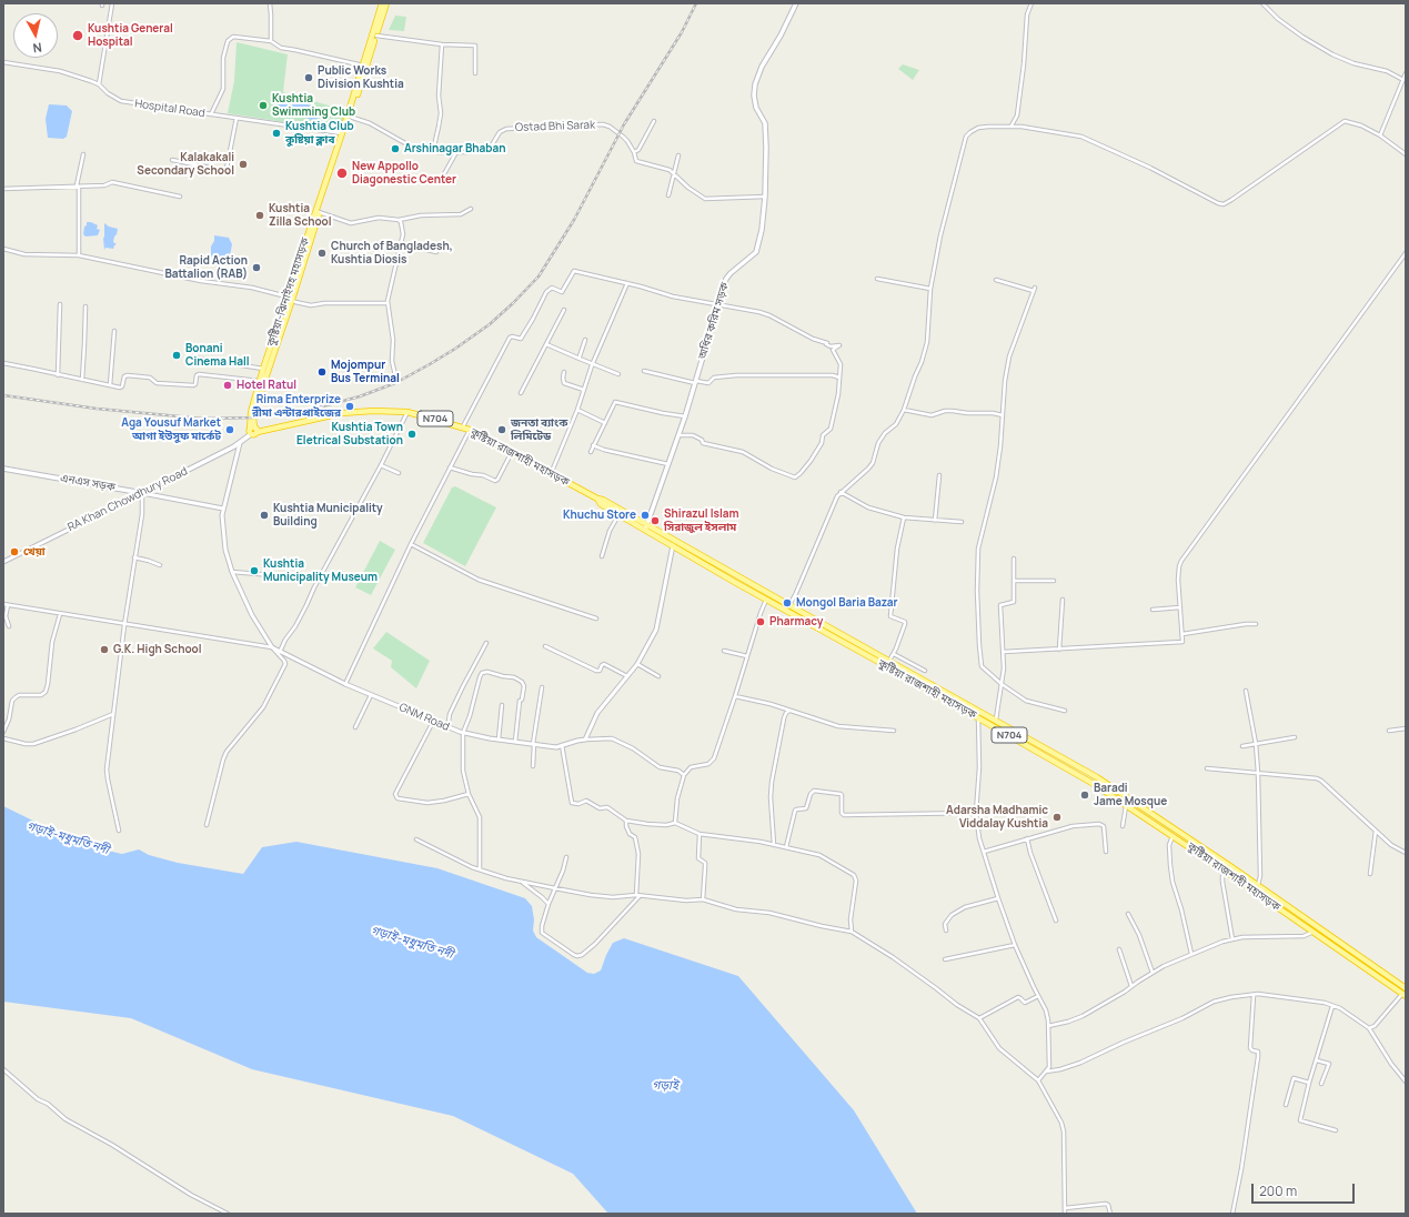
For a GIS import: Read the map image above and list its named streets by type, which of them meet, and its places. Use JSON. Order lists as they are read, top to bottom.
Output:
{
  "streets": {
    "highway": ["কুষ্টিয়া-ঝিনাইদহ মহাসড়ক", "N704", "কুষ্টিয়া রাজশাহী মহাসড়ক"],
    "main road": ["অধির করিম সড়ক", "এনএস সড়ক", "RA Khan Chowdhury Road"],
    "street": ["Hospital Road", "Ostad Bhi Sarak", "GNM Road"]
  },
  "crossings": [
    ["Hospital Road", "কুষ্টিয়া-ঝিনাইদহ মহাসড়ক"],
    ["Ostad Bhi Sarak", "কুষ্টিয়া-ঝিনাইদহ মহাসড়ক"],
    ["কুষ্টিয়া-ঝিনাইদহ মহাসড়ক", "কুষ্টিয়া রাজশাহী মহাসড়ক"],
    ["কুষ্টিয়া-ঝিনাইদহ মহাসড়ক", "RA Khan Chowdhury Road"],
    ["অধির করিম সড়ক", "কুষ্টিয়া রাজশাহী মহাসড়ক"],
    ["কুষ্টিয়া রাজশাহী মহাসড়ক", "RA Khan Chowdhury Road"],
    ["এনএস সড়ক", "RA Khan Chowdhury Road"],
    ["এনএস সড়ক", "GNM Road"],
    ["RA Khan Chowdhury Road", "GNM Road"]
  ],
  "water": ["গড়াই-মধুমতি নদী", "গড়াই"],
  "places": [
    "Kushtia General Hospital",
    "Public Works Division Kushtia",
    "Kushtia Swimming Club",
    "Kushtia Club কুষ্টিয়া ক্লাব",
    "Arshinagar Bhaban",
    "Kalakakali Secondary School",
    "New Appollo Diagonestic Center",
    "Kushtia Zilla School",
    "Church of Bangladesh, Kushtia Diosis",
    "Rapid Action Battalion (RAB)",
    "Bonani Cinema Hall",
    "Mojompur Bus Terminal",
    "Hotel Ratul",
    "Rima Enterprize রীমা এন্টারপ্রাইজের",
    "Aga Yousuf Market আগা ইউসুফ মার্কেট",
    "জনতা ব্যাংক লিমিটেড",
    "Kushtia Town Eletrical Substation",
    "Kushtia Municipality Building",
    "Khuchu Store",
    "Shirazul Islam সিরাজুল ইসলাম",
    "খেয়া",
    "Kushtia Municipality Museum",
    "Mongol Baria Bazar",
    "Pharmacy",
    "G.K. High School",
    "Baradi Jame Mosque",
    "Adarsha Madhamic Viddalay Kushtia"
  ],
  "scale_bar": "200 m",
  "north": "bottom"
}
